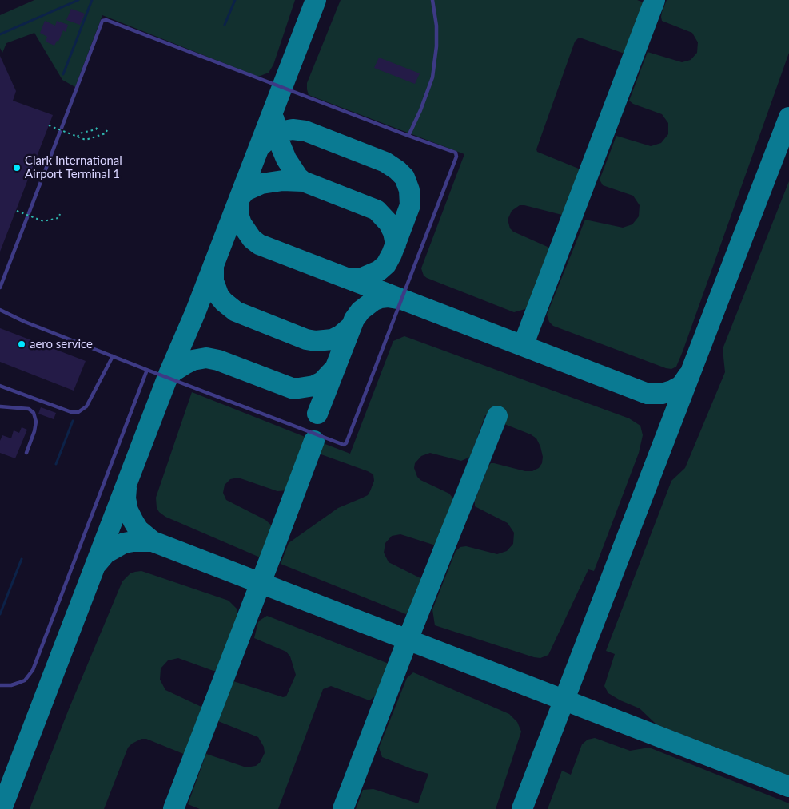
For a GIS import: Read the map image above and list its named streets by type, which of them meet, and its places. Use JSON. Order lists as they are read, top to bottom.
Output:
{
  "places": ["Clark International Airport Terminal 1", "aero service"]
}
